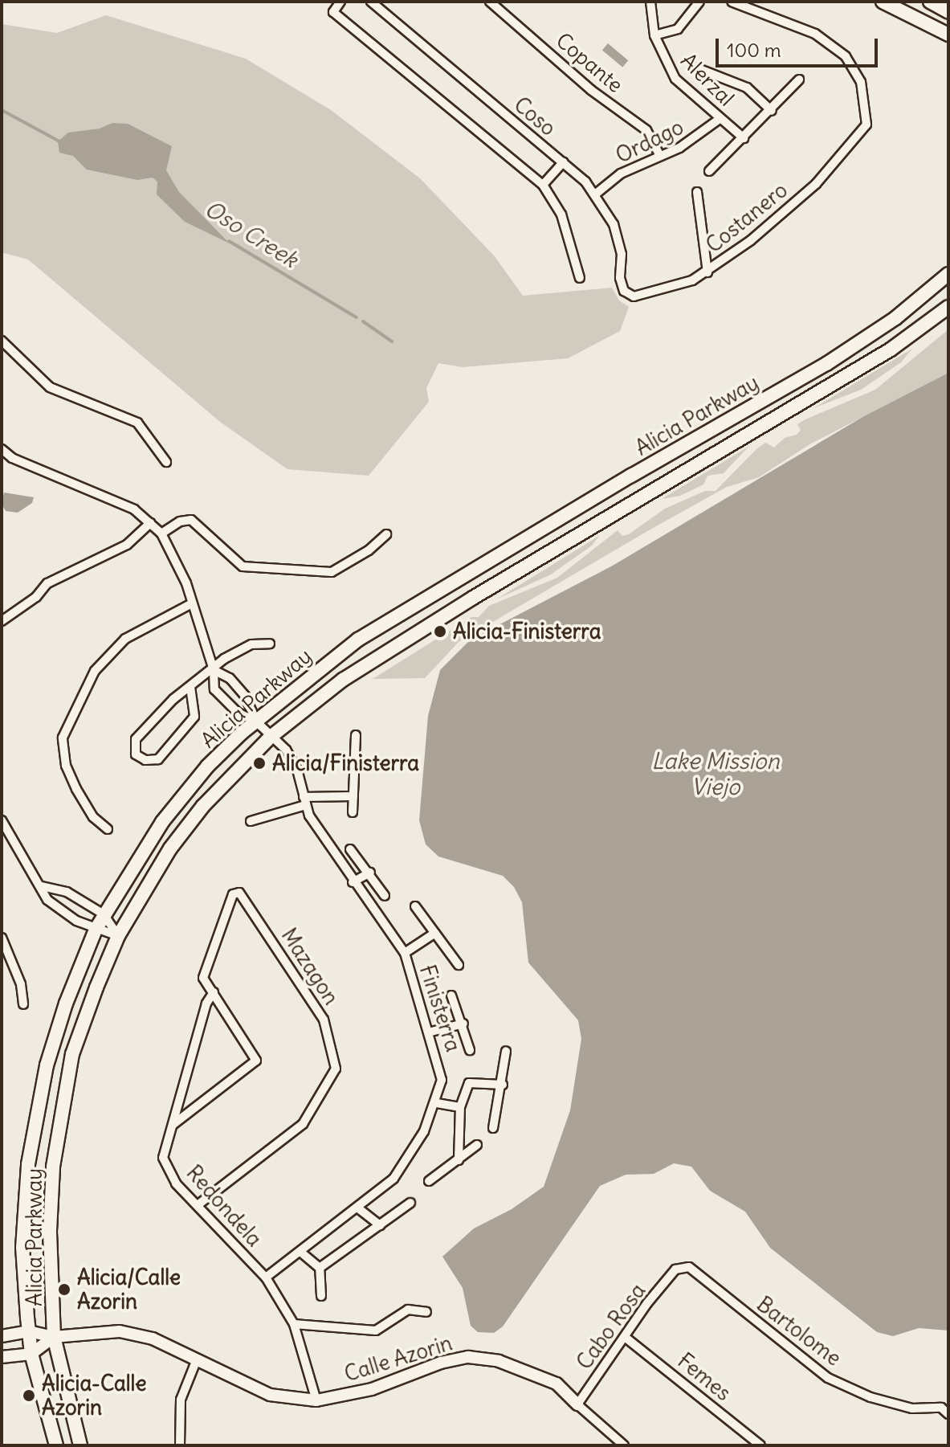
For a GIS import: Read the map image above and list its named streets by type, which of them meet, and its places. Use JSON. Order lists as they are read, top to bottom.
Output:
{
  "streets": {
    "main road": ["Alicia Parkway"],
    "street": [
      "Copante",
      "Alerzal",
      "Coso",
      "Ordago",
      "Costanero",
      "Mazagon",
      "Finisterra",
      "Redondela",
      "Cabo Rosa",
      "Bartolome",
      "Calle Azorin",
      "Femes"
    ]
  },
  "crossings": [
    ["Copante", "Ordago"],
    ["Alerzal", "Ordago"],
    ["Coso", "Ordago"],
    ["Coso", "Costanero"],
    ["Alicia Parkway", "Finisterra"],
    ["Alicia Parkway", "Calle Azorin"],
    ["Mazagon", "Redondela"],
    ["Finisterra", "Redondela"],
    ["Redondela", "Calle Azorin"],
    ["Cabo Rosa", "Bartolome"],
    ["Cabo Rosa", "Calle Azorin"],
    ["Cabo Rosa", "Femes"]
  ],
  "water": ["Oso Creek", "Lake Mission Viejo"],
  "places": [
    "Alicia-Finisterra",
    "Alicia/Finisterra",
    "Alicia/Calle Azorin",
    "Alicia-Calle Azorin"
  ],
  "scale_bar": "100 m"
}
